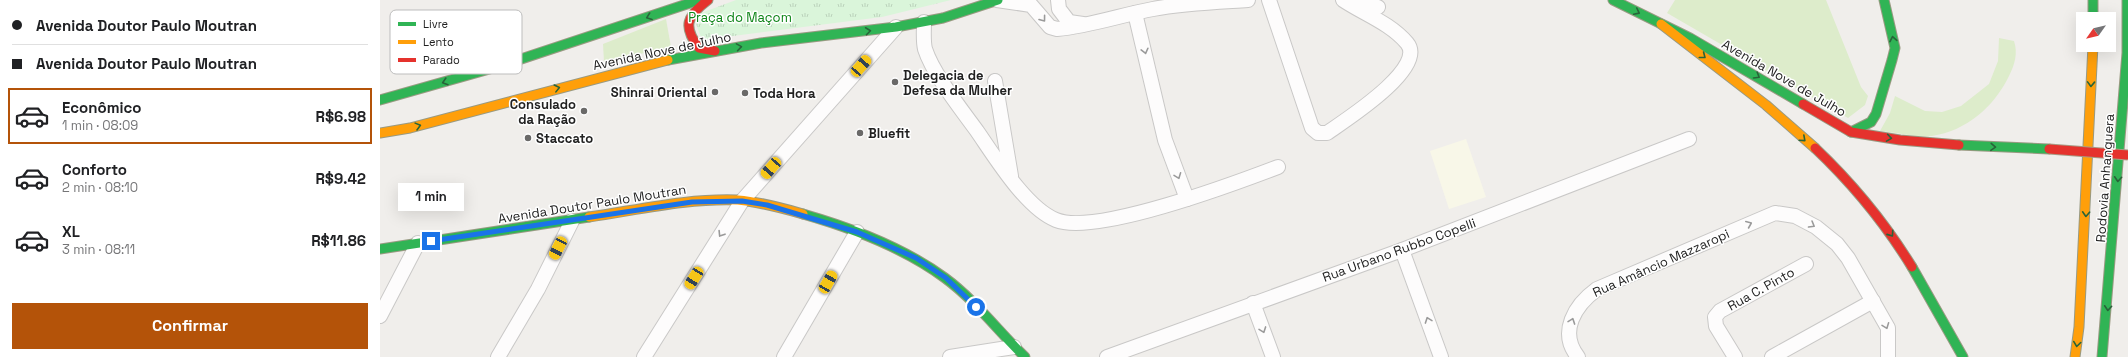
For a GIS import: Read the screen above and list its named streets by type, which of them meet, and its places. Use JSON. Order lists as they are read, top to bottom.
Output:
{
  "streets": {
    "main road": ["Avenida Nove de Julho", "Rodovia Anhanguera", "Avenida Doutor Paulo Moutran"],
    "street": ["Rua Urbano Rubbo Copelli", "Rua Amâncio Mazzaropi", "Rua C. Pinto"]
  },
  "parks": ["Praça do Maçom"],
  "places": [
    "Delegacia de Defesa da Mulher",
    "Shinrai Oriental",
    "Toda Hora",
    "Consulado da Ração",
    "Bluefit",
    "Staccato"
  ],
  "legend": ["Livre", "Lento", "Parado"],
  "north": "bottom left",
  "page": {
    "banner": ["Avenida Doutor Paulo Moutran", "Avenida Doutor Paulo Moutran"],
    "list": [
      {
        "name": "Econômico",
        "note": "1 min · 08:09",
        "value": "R$6.98"
      },
      {
        "name": "Conforto",
        "note": "2 min · 08:10",
        "value": "R$9.42"
      },
      {
        "name": "XL",
        "note": "3 min · 08:11",
        "value": "R$11.86"
      }
    ],
    "bubble": "1 min",
    "buttons": "Confirmar"
  }
}
